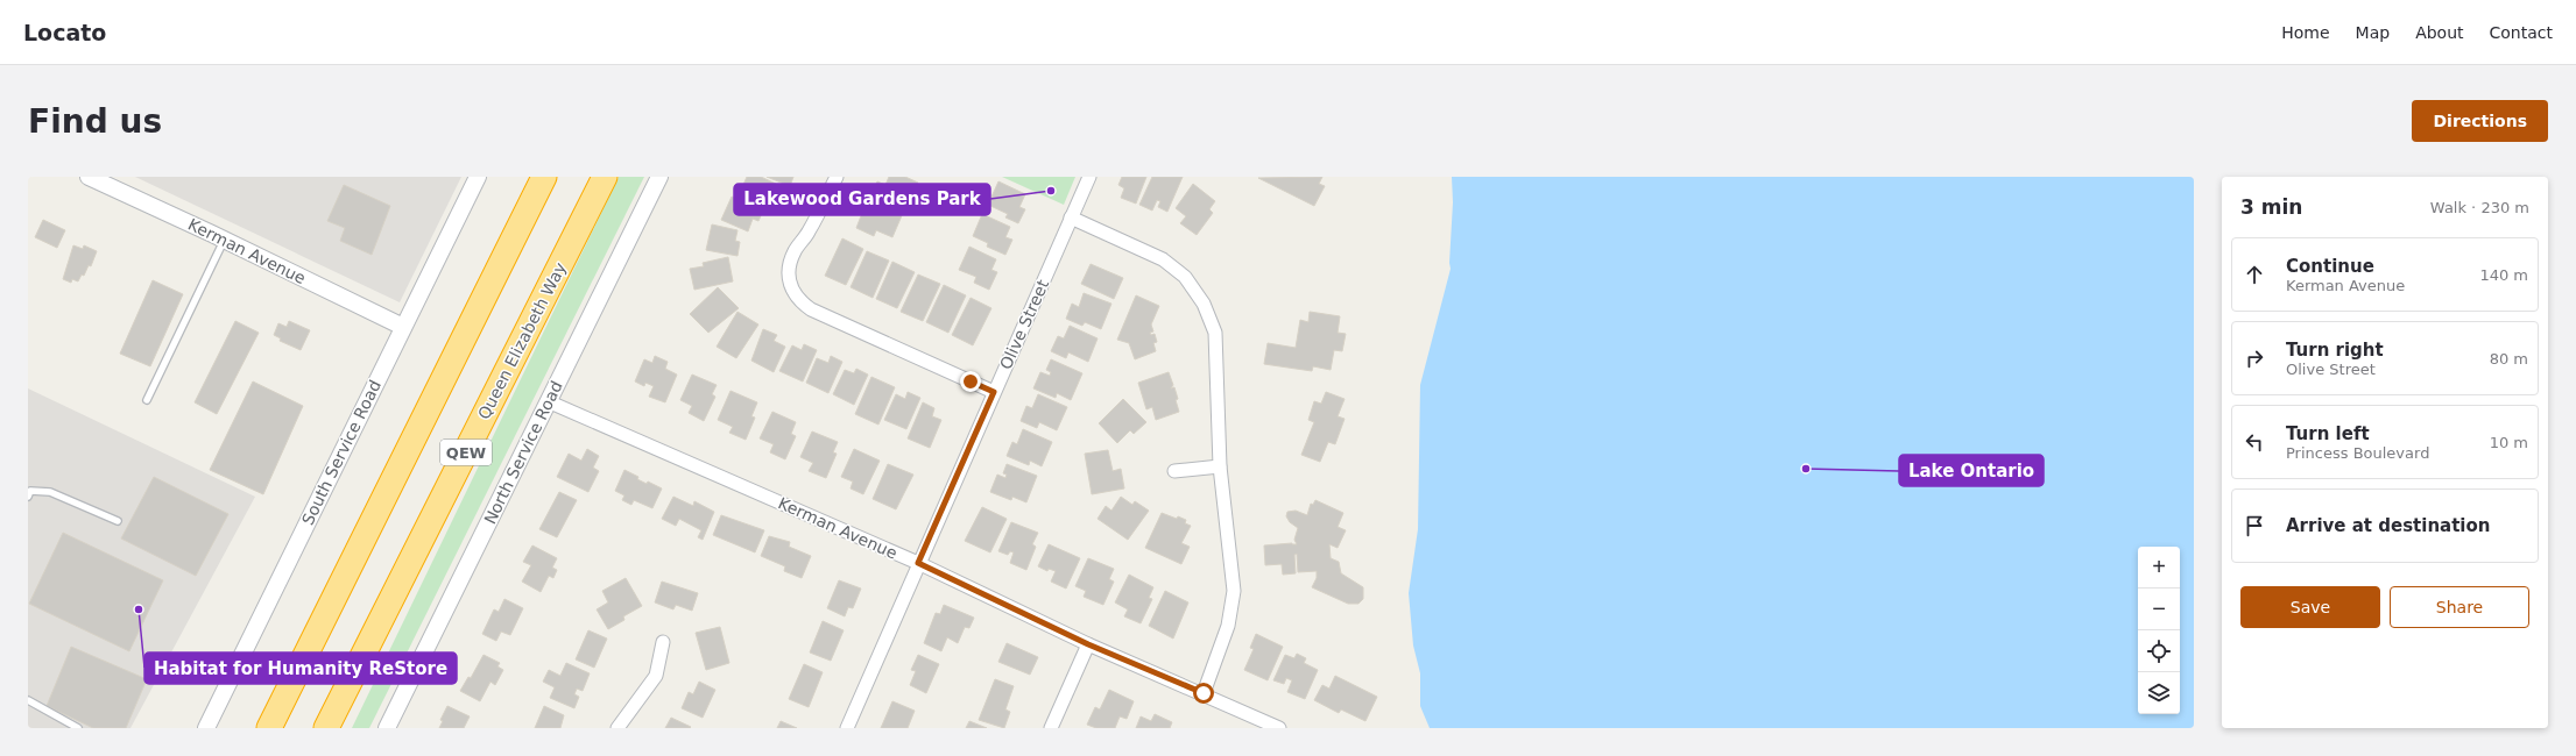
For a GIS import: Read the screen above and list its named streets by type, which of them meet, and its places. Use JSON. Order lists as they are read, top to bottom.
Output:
{
  "streets": {
    "highway": ["Queen Elizabeth Way", "QEW"],
    "street": [
      "Kerman Avenue",
      "Olive Street",
      "South Service Road",
      "North Service Road"
    ]
  },
  "crossings": [
    ["Kerman Avenue", "Olive Street"],
    ["Kerman Avenue", "South Service Road"],
    ["Kerman Avenue", "North Service Road"]
  ],
  "places": ["Lakewood Gardens Park", "Lake Ontario", "Habitat for Humanity ReStore"],
  "page": {
    "header": "Locato",
    "nav": [
      "Home",
      "Map",
      "About",
      "Contact"
    ],
    "buttons": [
      "Directions",
      ["Save", "Share"]
    ],
    "title": "Find us",
    "heading": ["3 min", "Walk · 230 m"],
    "list": [
      ["Continue", "Kerman Avenue", "140 m"],
      ["Turn right", "Olive Street", "80 m"],
      ["Turn left", "Princess Boulevard", "10 m"],
      "Arrive at destination"
    ],
    "map_buttons": ["+", "−"]
  }
}
